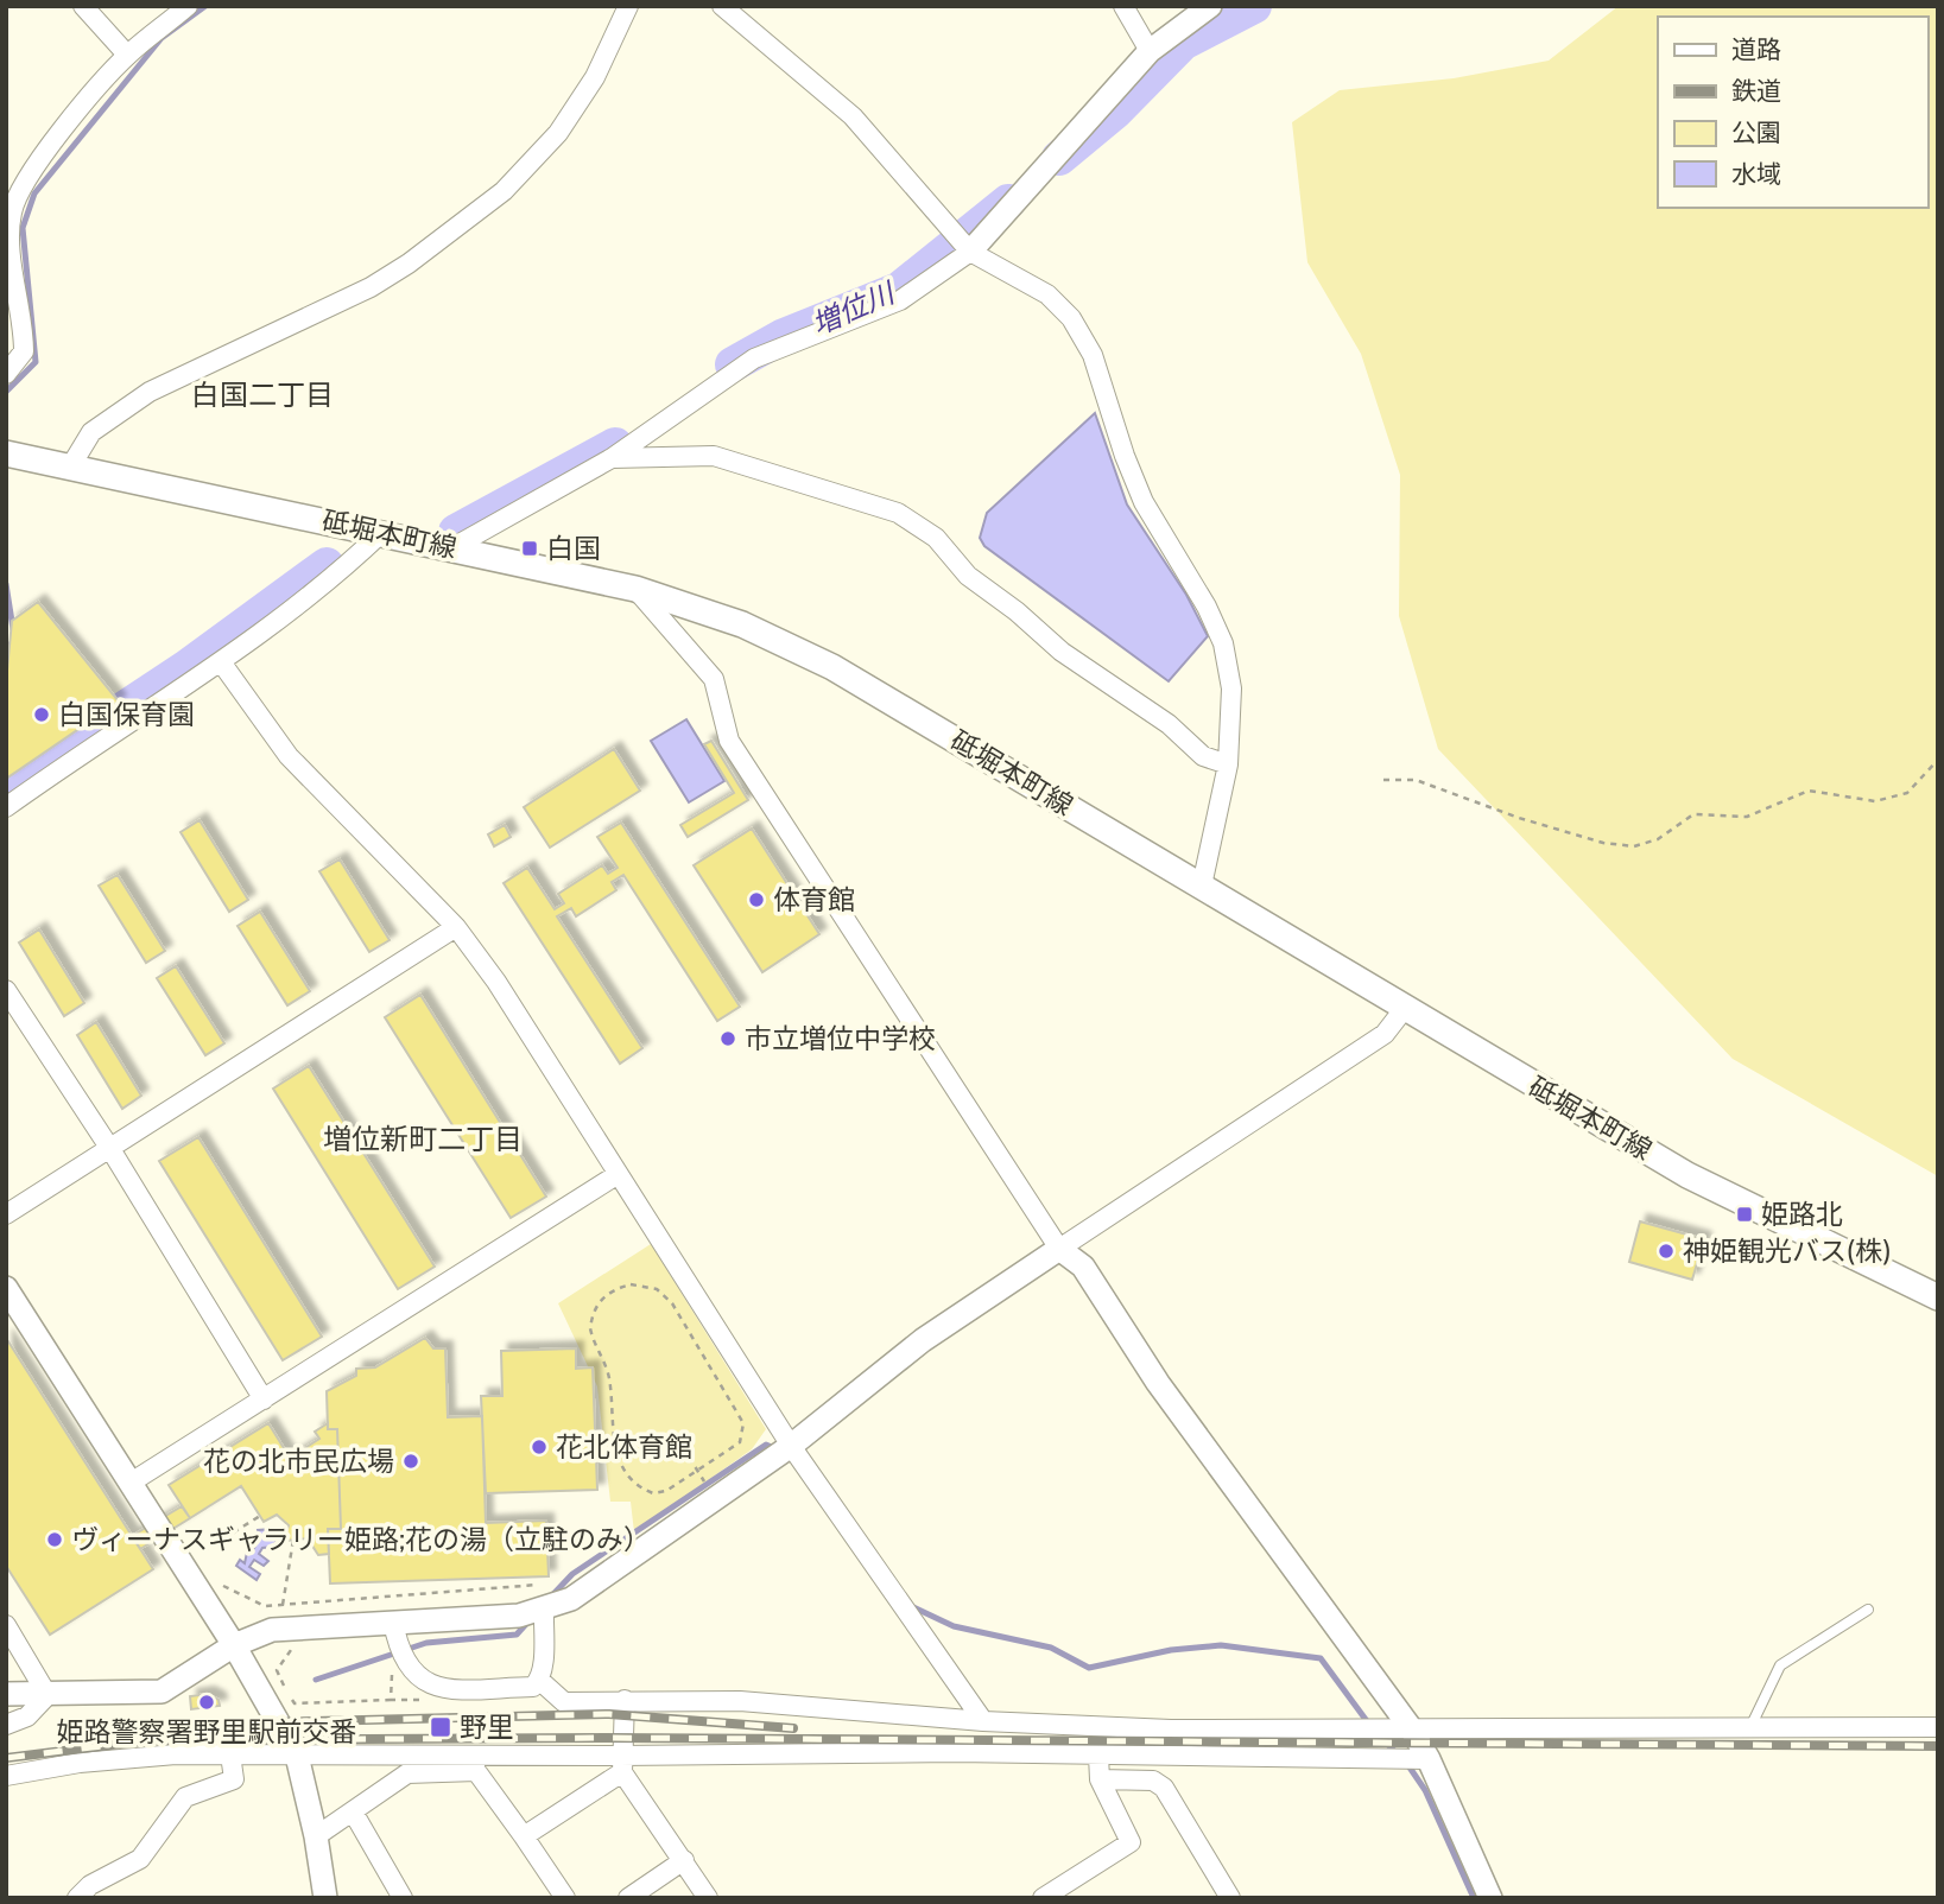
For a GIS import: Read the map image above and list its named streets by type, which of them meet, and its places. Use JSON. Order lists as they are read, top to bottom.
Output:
{
  "streets": {
    "main road": ["砥堀本町線"]
  },
  "districts": ["白国二丁目", "増位新町二丁目"],
  "water": ["増位川"],
  "places": {
    "transit": ["白国", "姫路北", "野里"],
    "other": [
      "白国保育園",
      "体育館",
      "市立増位中学校",
      "神姫観光バス(株)",
      "花北体育館",
      "花の北市民広場",
      "ヴィーナスギャラリー姫路;花の湯（立駐のみ）",
      "姫路警察署野里駅前交番"
    ]
  },
  "legend": [
    "道路",
    "鉄道",
    "公園",
    "水域"
  ]
}
